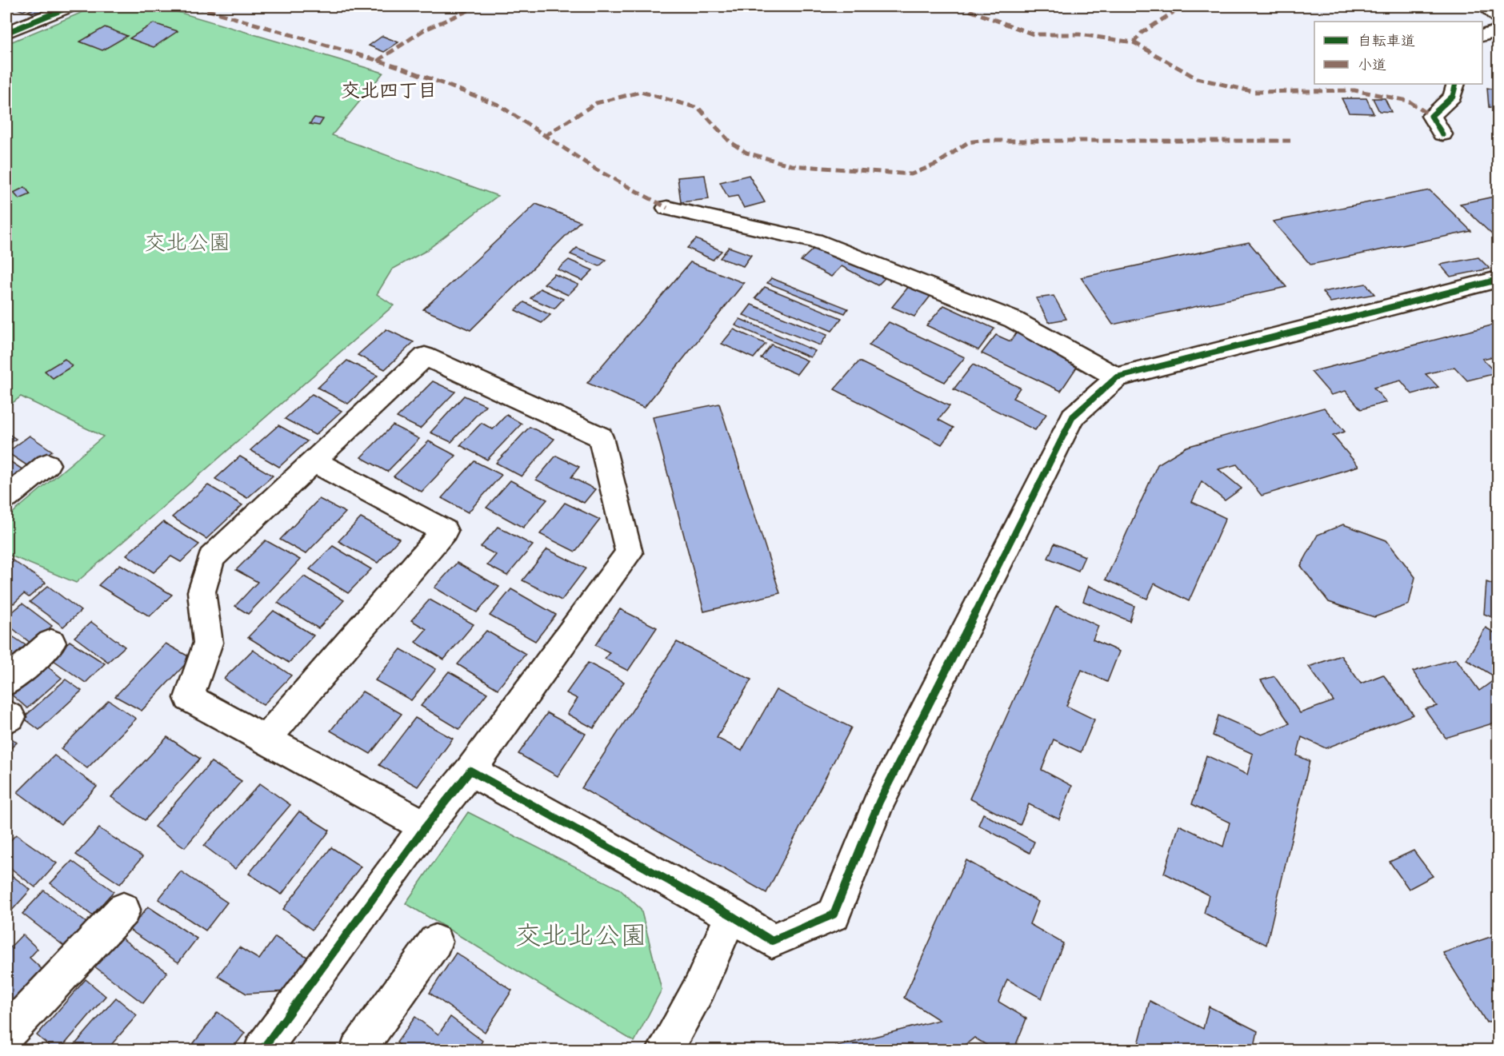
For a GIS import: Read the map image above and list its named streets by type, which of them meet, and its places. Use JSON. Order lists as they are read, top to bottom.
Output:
{
  "districts": ["交北四丁目"],
  "parks": ["交北公園", "交北北公園"],
  "legend": ["自転車道", "小道"]
}
